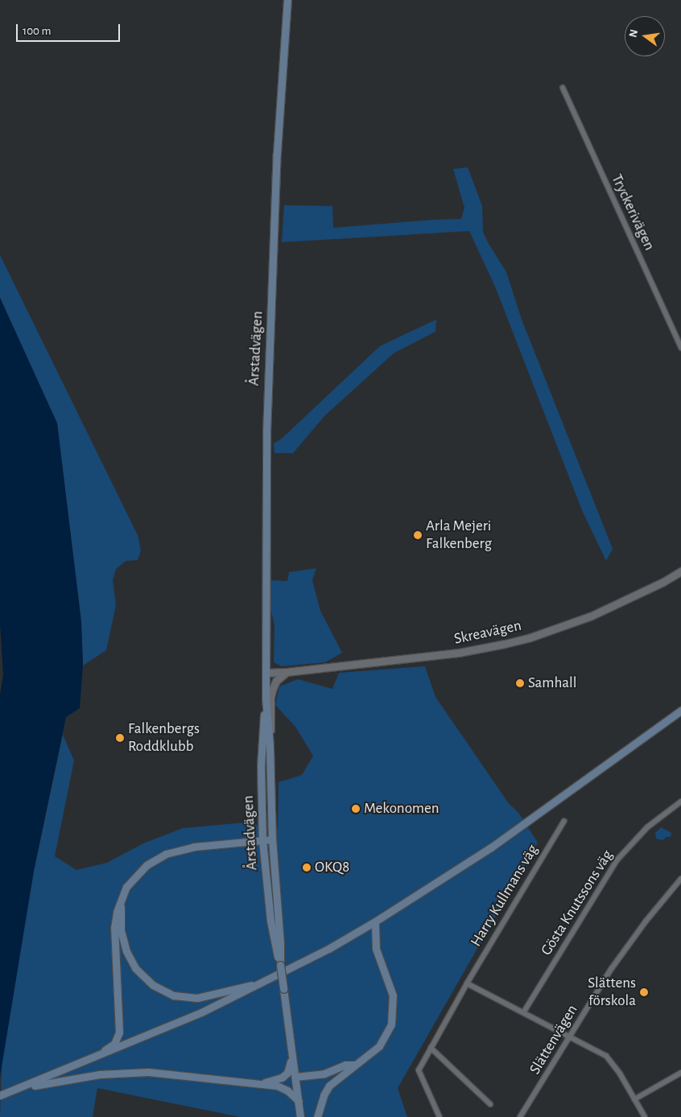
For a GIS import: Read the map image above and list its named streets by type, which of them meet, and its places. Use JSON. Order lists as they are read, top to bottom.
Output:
{
  "streets": {
    "main road": ["Årstadvägen"],
    "street": [
      "Tryckerivägen",
      "Skreavägen",
      "Harry Kullmans väg",
      "Gösta Knutssons väg",
      "Slättenvägen"
    ]
  },
  "crossings": [
    ["Årstadvägen", "Skreavägen"]
  ],
  "places": [
    "Arla Mejeri Falkenberg",
    "Samhall",
    "Falkenbergs Roddklubb",
    "Mekonomen",
    "OKQ8",
    "Slättens förskola"
  ],
  "scale_bar": "100 m",
  "north": "left"
}
